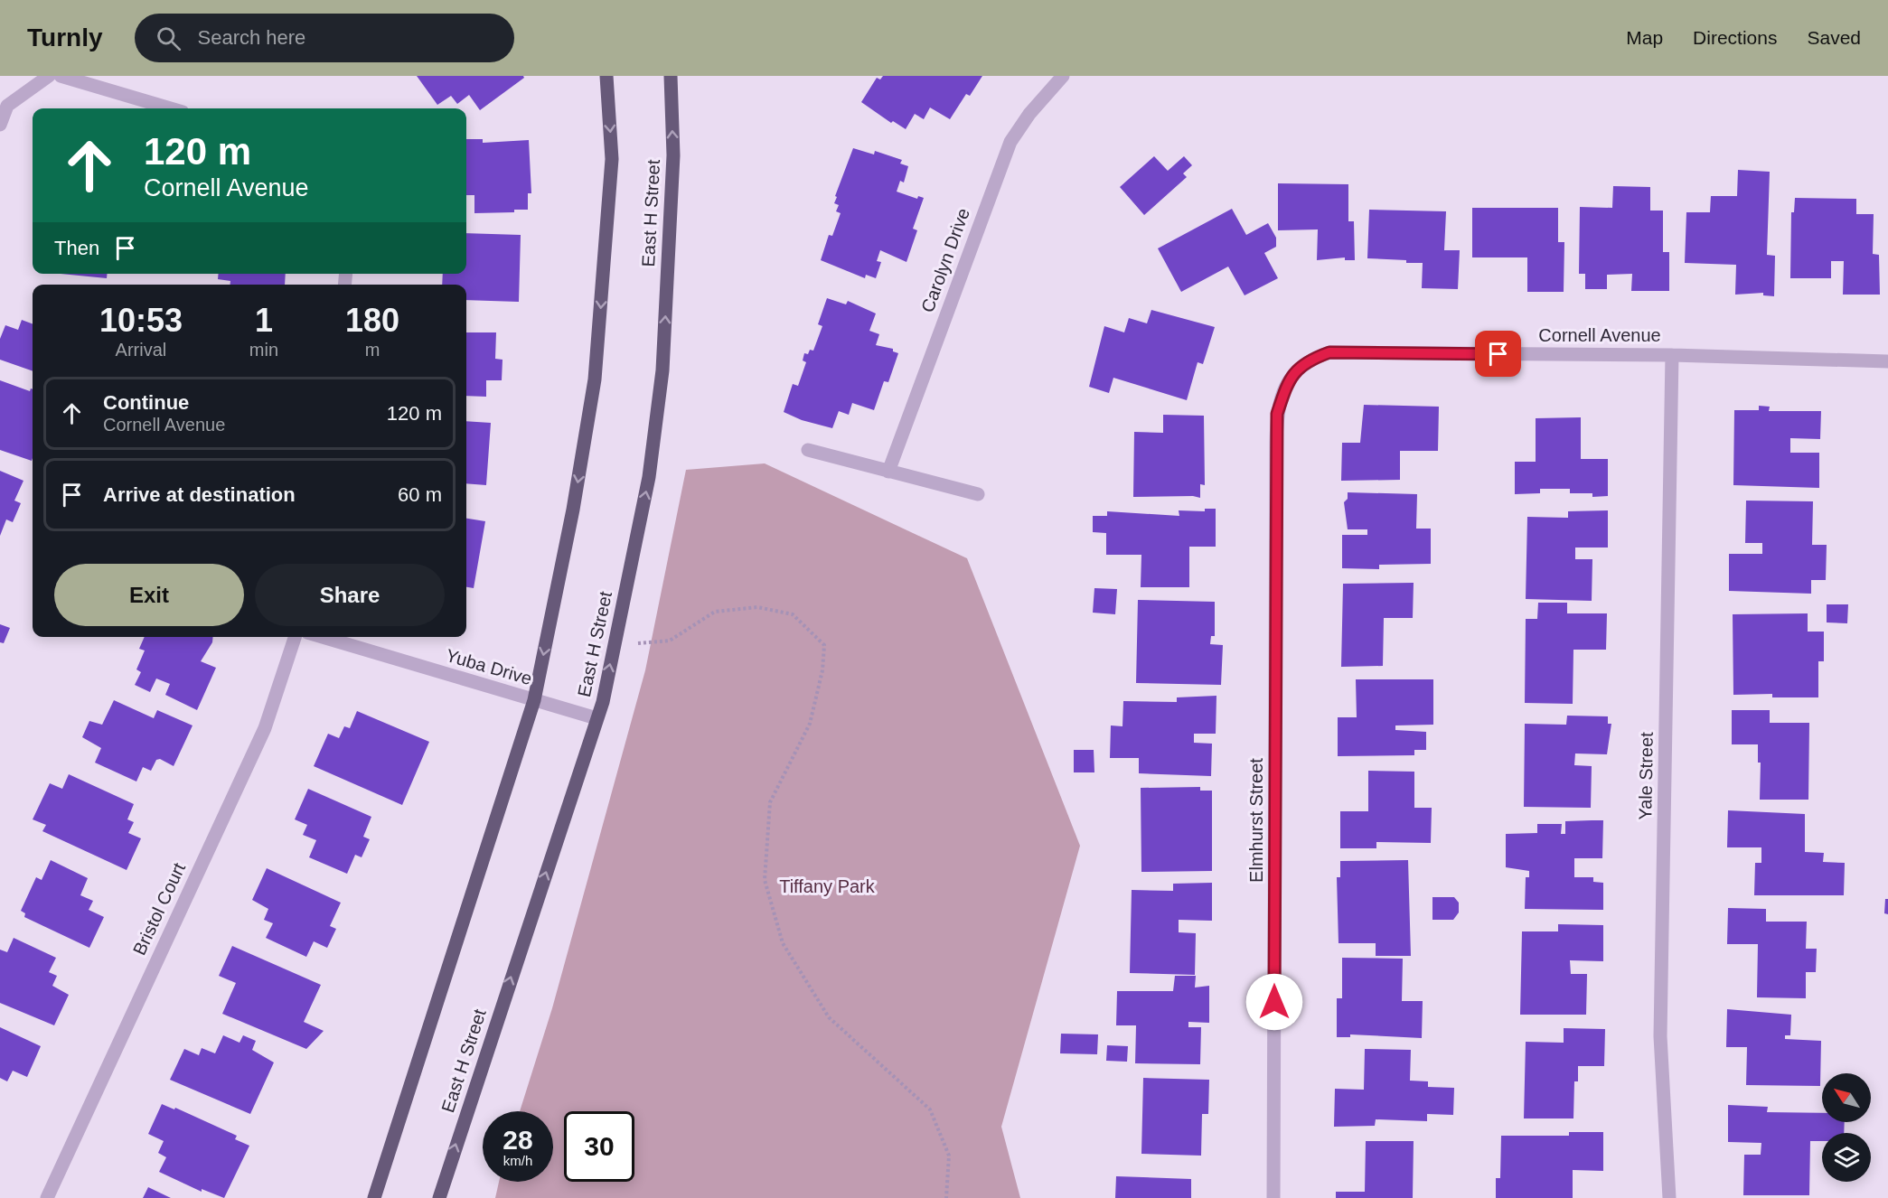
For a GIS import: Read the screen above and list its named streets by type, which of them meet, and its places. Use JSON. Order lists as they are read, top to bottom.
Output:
{
  "streets": {
    "main road": ["East H Street"],
    "street": [
      "Carolyn Drive",
      "Cornell Avenue",
      "Yuba Drive",
      "Yale Street",
      "Elmhurst Street",
      "Bristol Court"
    ]
  },
  "crossings": [
    ["East H Street", "Yuba Drive"],
    ["Cornell Avenue", "Yale Street"],
    ["Cornell Avenue", "Elmhurst Street"]
  ],
  "parks": ["Tiffany Park"],
  "north": "top left",
  "page": {
    "header": "Turnly",
    "search": "Search here",
    "nav": ["Map", "Directions", "Saved"],
    "turn": ["120 m", "Cornell Avenue"],
    "then": "Then",
    "eta": [
      "10:53",
      "Arrival",
      "1",
      "min",
      "180",
      "m"
    ],
    "list": [
      {
        "name": "Continue",
        "note": "Cornell Avenue",
        "value": "120 m"
      },
      {
        "name": "Arrive at destination",
        "value": "60 m"
      }
    ],
    "buttons": ["Exit", "Share"],
    "speed": "28 km/h",
    "limit": "30"
  }
}
